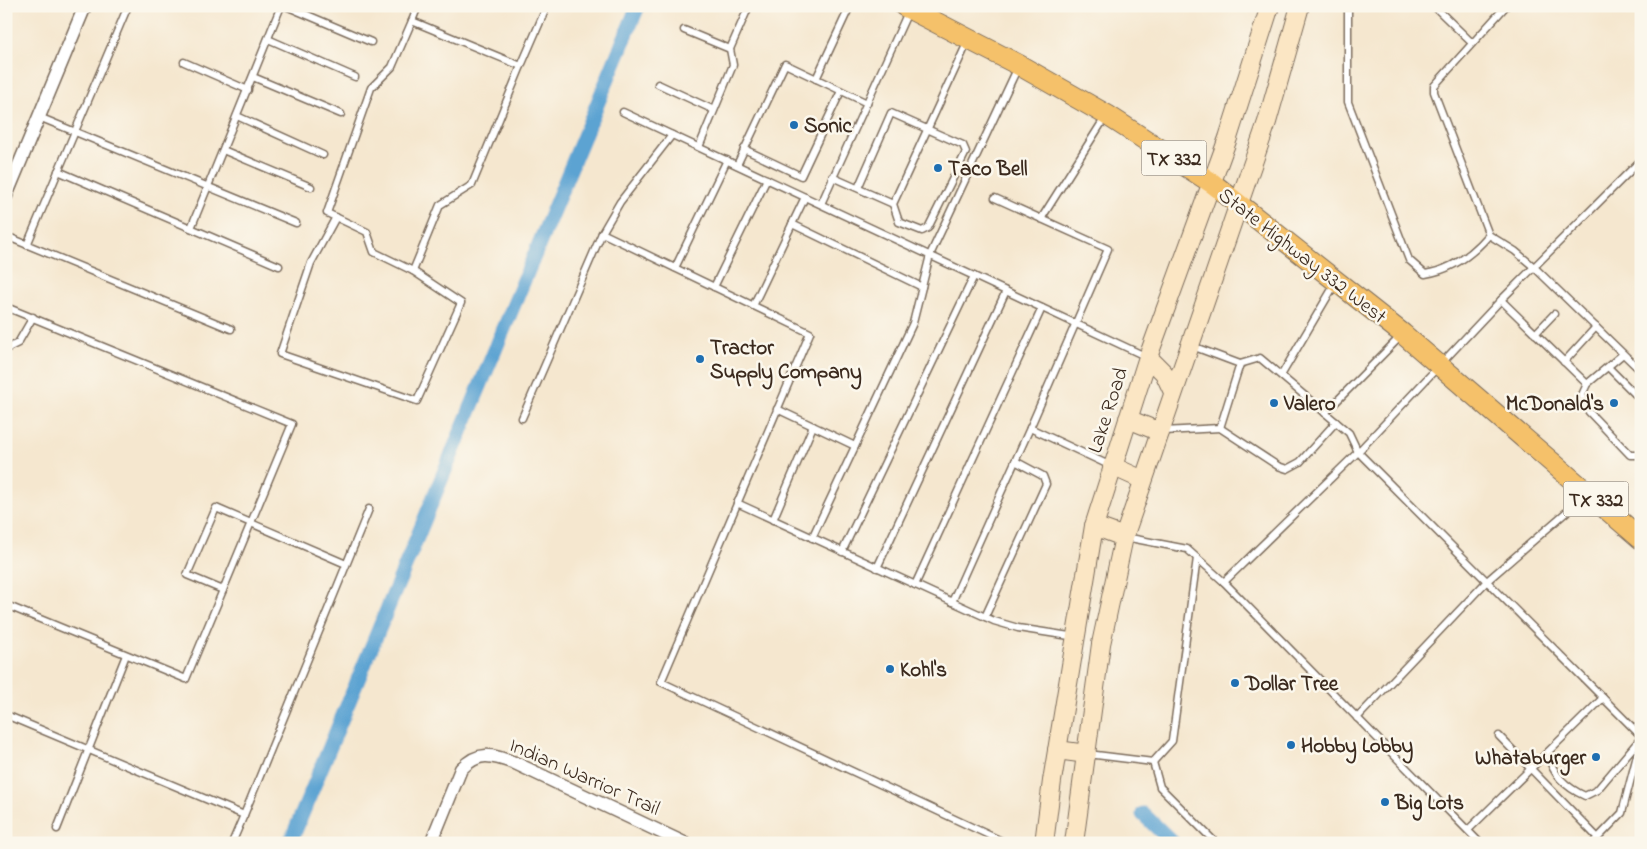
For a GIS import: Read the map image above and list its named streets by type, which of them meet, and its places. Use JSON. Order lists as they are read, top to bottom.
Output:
{
  "streets": {
    "main road": ["TX 332", "State Highway 332 West"],
    "street": ["Lake Road", "Indian Warrior Trail"]
  },
  "crossings": [
    ["State Highway 332 West", "Lake Road"]
  ],
  "places": [
    "Sonic",
    "Taco Bell",
    "Tractor Supply Company",
    "Valero",
    "McDonald's",
    "Kohl's",
    "Dollar Tree",
    "Hobby Lobby",
    "Whataburger",
    "Big Lots"
  ]
}
